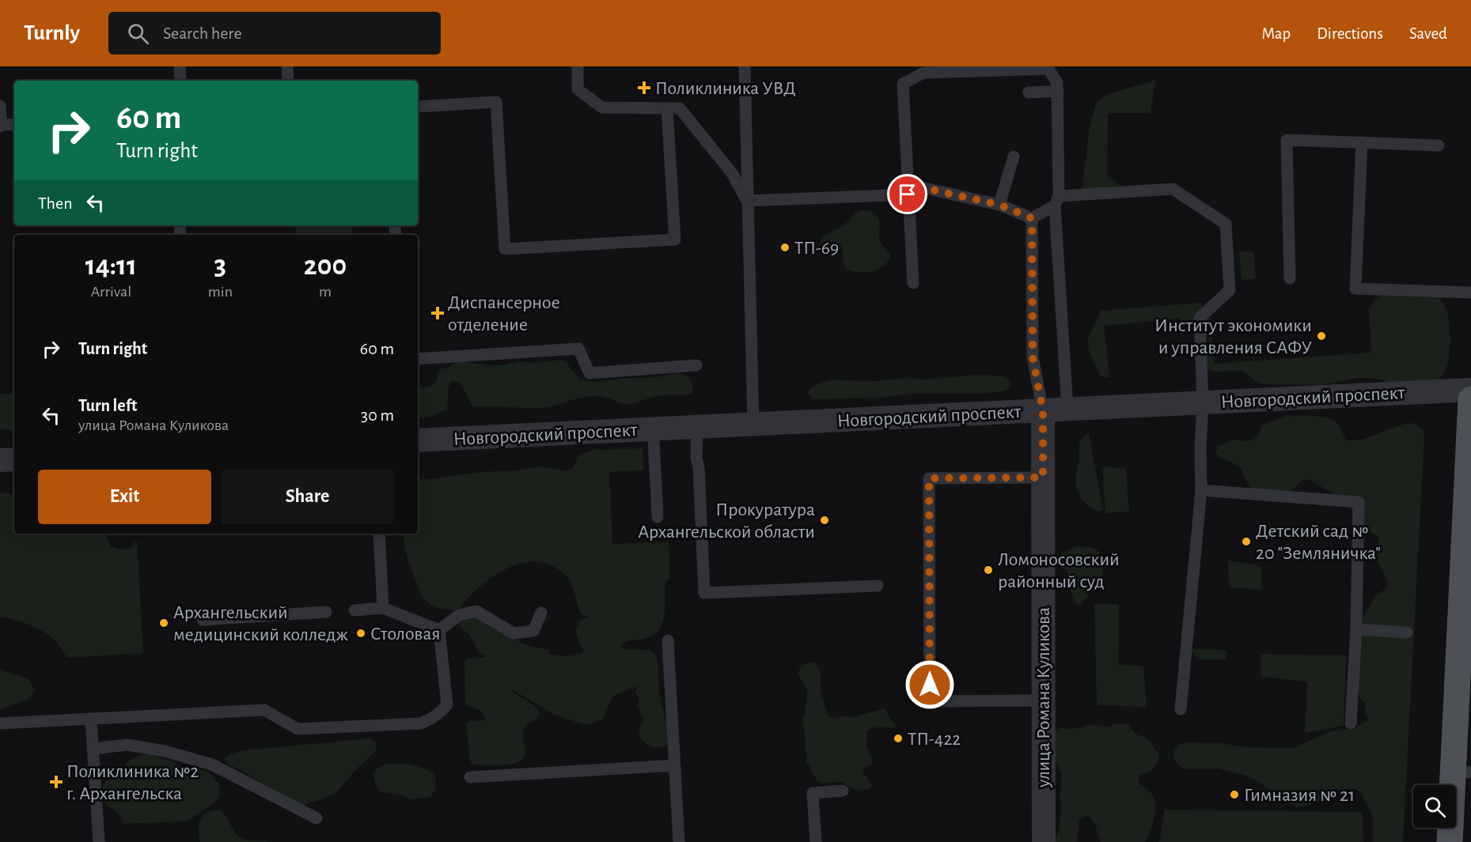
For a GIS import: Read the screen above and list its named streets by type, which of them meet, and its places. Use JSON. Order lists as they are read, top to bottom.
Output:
{
  "streets": {
    "street": ["Новгородский проспект", "улица Романа Куликова"]
  },
  "crossings": [
    ["Новгородский проспект", "улица Романа Куликова"]
  ],
  "places": {
    "health": ["Поликлиника УВД", "Диспансерное отделение", "Поликлиника №2 г. Архангельска"],
    "other": [
      "ТП-69",
      "Институт экономики и управления САФУ",
      "Прокуратура Архангельской области",
      "Детский сад № 20 \"Земляничка\"",
      "Ломоносовский районный cуд",
      "Архангельский медицинский колледж",
      "Столовая",
      "ТП-422",
      "Гимназия № 21"
    ]
  },
  "page": {
    "header": "Turnly",
    "search": "Search here",
    "nav": ["Map", "Directions", "Saved"],
    "turn": ["60 m", "Turn right"],
    "then": "Then",
    "eta": [
      "14:11",
      "Arrival",
      "3",
      "min",
      "200",
      "m"
    ],
    "list": [
      {
        "name": "Turn right",
        "value": "60 m"
      },
      {
        "name": "Turn left",
        "note": "улица Романа Куликова",
        "value": "30 m"
      }
    ],
    "buttons": ["Exit", "Share"]
  }
}
